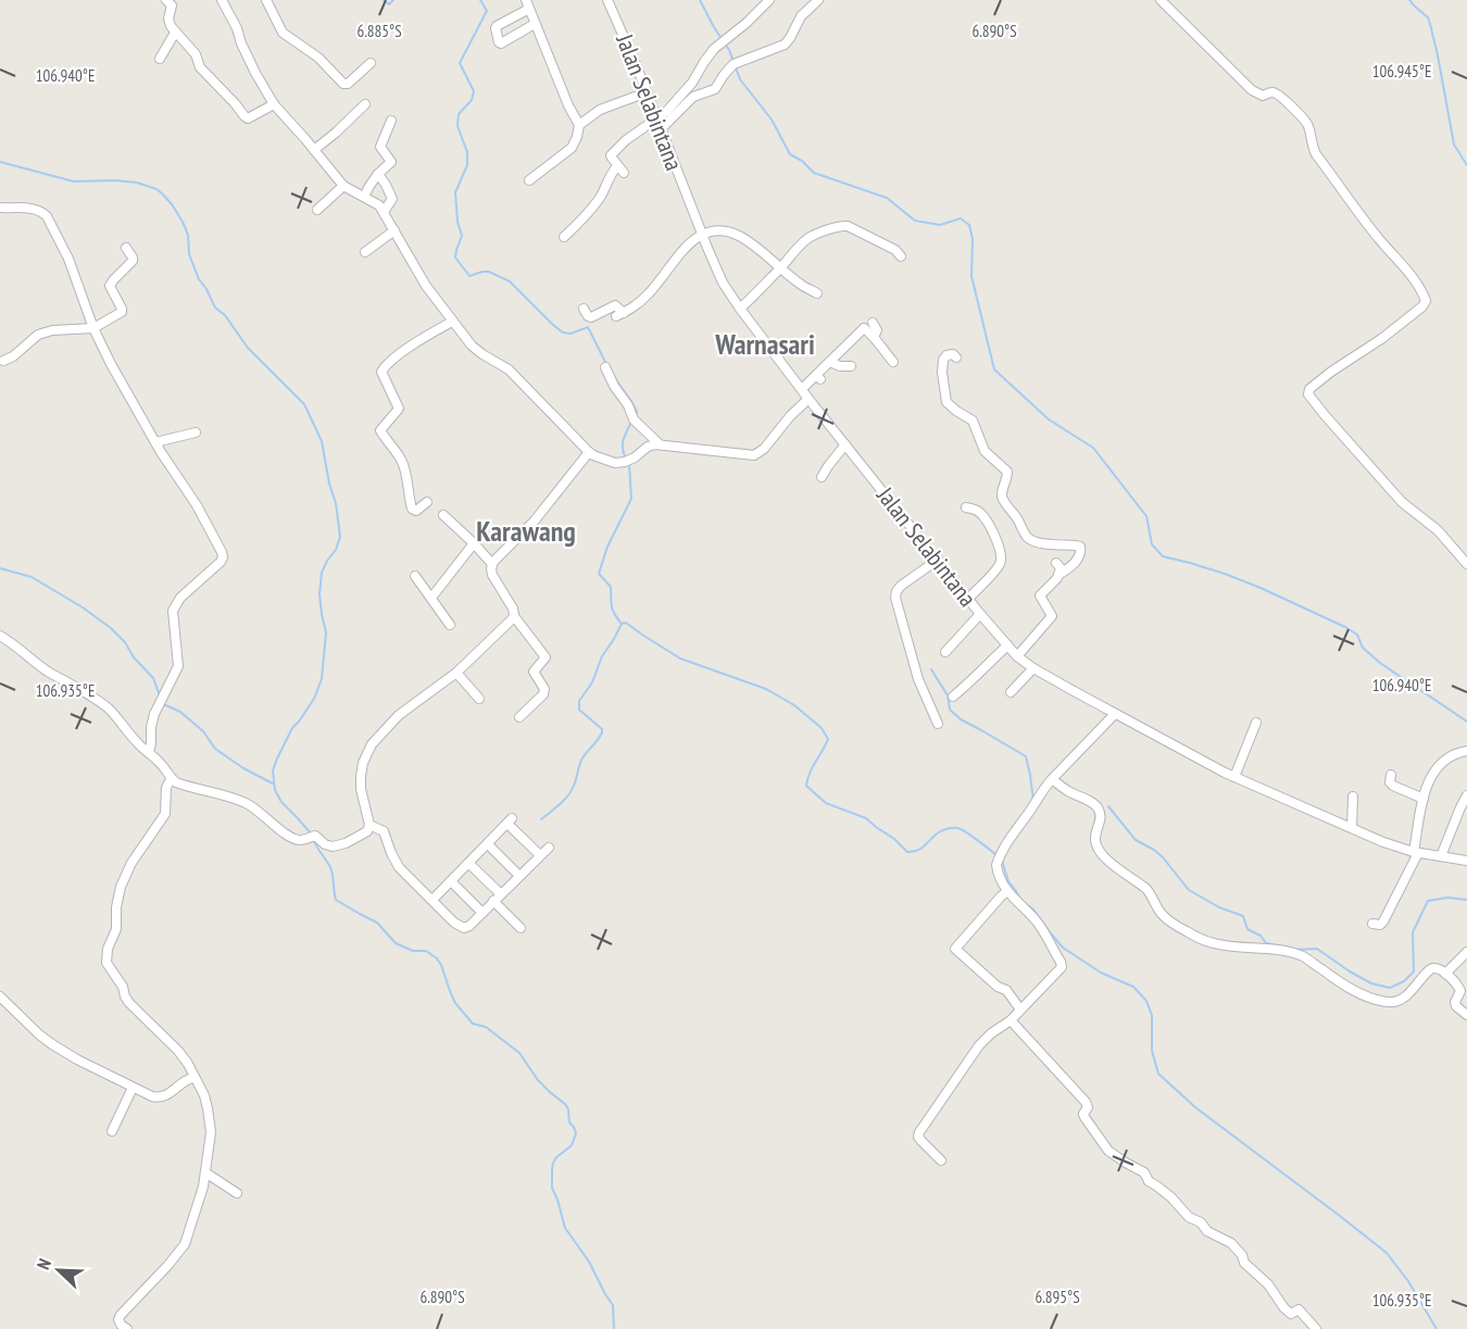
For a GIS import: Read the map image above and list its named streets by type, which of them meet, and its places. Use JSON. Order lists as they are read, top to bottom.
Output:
{
  "streets": {
    "street": ["Jalan Selabintana"]
  },
  "districts": ["Warnasari", "Karawang"],
  "north": "top left",
  "coordinates": [
    "6.885°S",
    "6.890°S",
    "106.945°E",
    "106.940°E",
    "106.935°E",
    "6.895°S"
  ]
}
